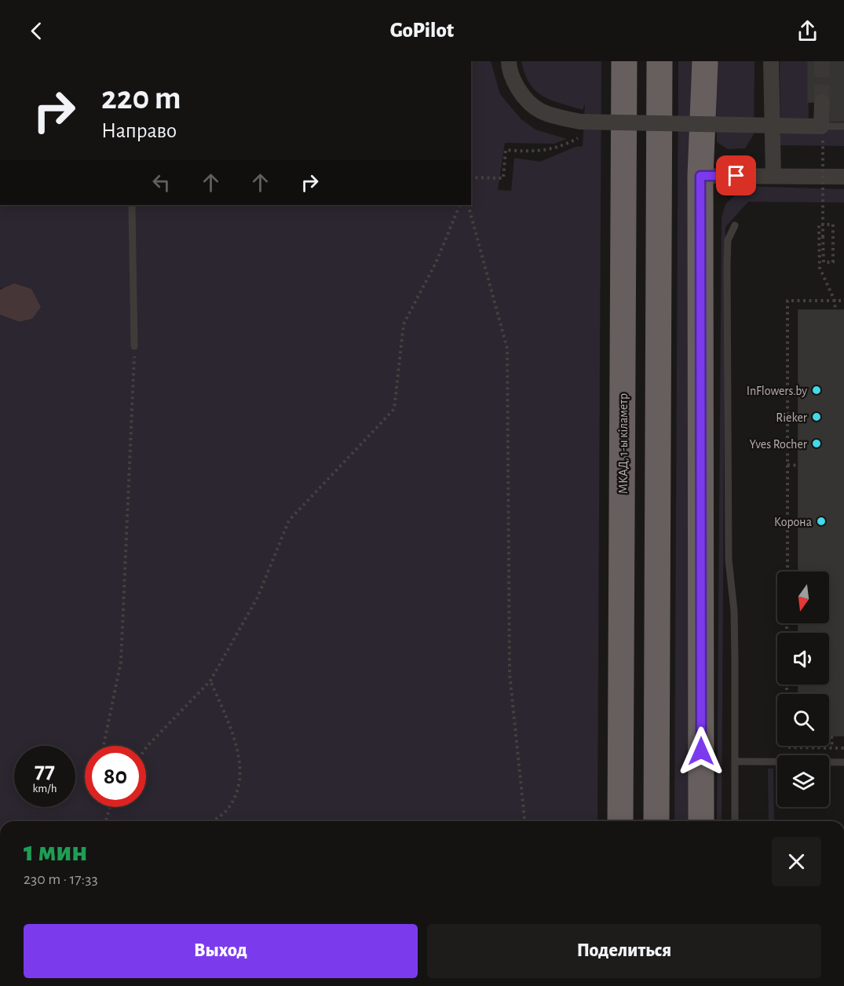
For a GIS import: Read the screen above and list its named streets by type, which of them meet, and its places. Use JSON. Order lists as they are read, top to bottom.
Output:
{
  "streets": {
    "highway": ["МКАД, 1-ы кіламетр"]
  },
  "places": [
    "InFlowers.by",
    "Rieker",
    "Yves Rocher",
    "Корона"
  ],
  "north": "bottom",
  "page": {
    "header": "GoPilot",
    "turn": ["220 m", "Направо"],
    "speed": "77 km/h",
    "limit": "80",
    "heading": ["1 мин", "230 m · 17:33"],
    "buttons": ["Выход", "Поделиться"]
  }
}
